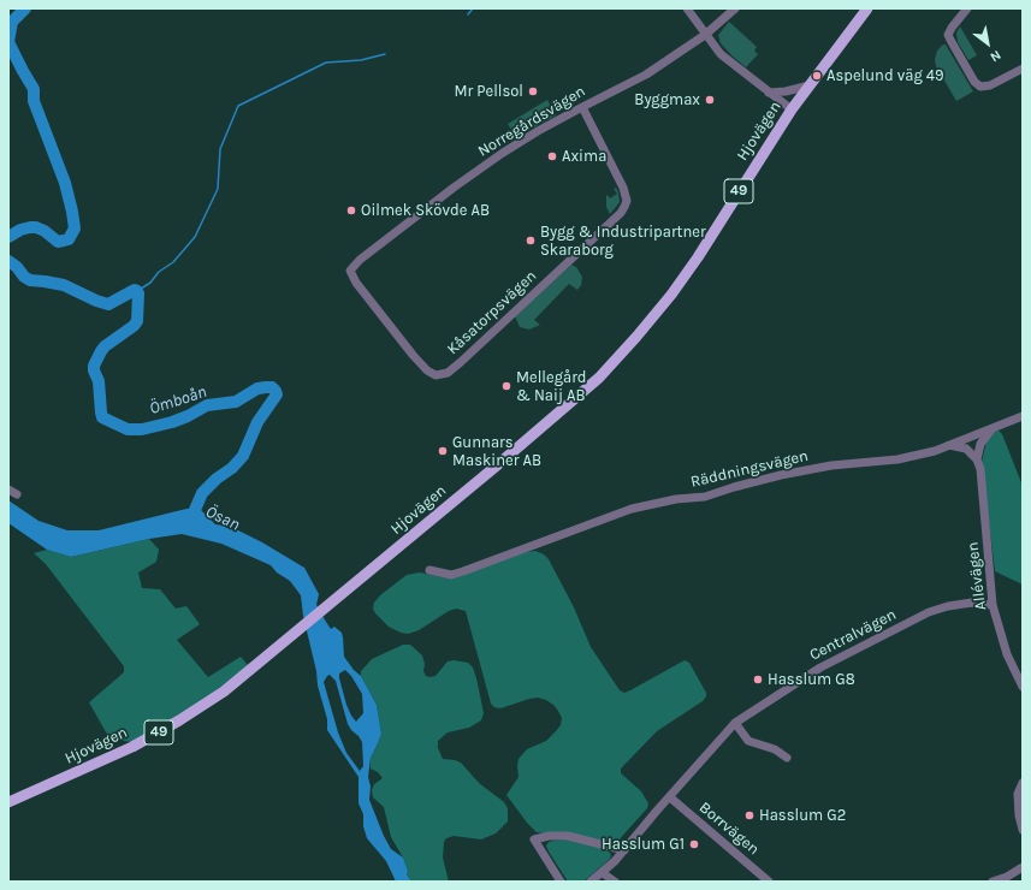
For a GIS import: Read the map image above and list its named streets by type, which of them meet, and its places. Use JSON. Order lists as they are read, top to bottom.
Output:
{
  "streets": {
    "main road": ["Hjovägen", "49"],
    "street": [
      "Norregårdsvägen",
      "Kåsatorpsvägen",
      "Räddningsvägen",
      "Allévägen",
      "Centralvägen",
      "Borrvägen"
    ]
  },
  "crossings": [
    ["Norregårdsvägen", "Kåsatorpsvägen"],
    ["Allévägen", "Centralvägen"],
    ["Centralvägen", "Borrvägen"]
  ],
  "water": ["Ömboån", "Ösan"],
  "places": [
    "Aspelund väg 49",
    "Mr Pellsol",
    "Byggmax",
    "Axima",
    "Oilmek Skövde AB",
    "Bygg & Industripartner Skaraborg",
    "Mellegård & Naij AB",
    "Gunnars Maskiner AB",
    "Hasslum G8",
    "Hasslum G2",
    "Hasslum G1"
  ],
  "north": "bottom right"
}
